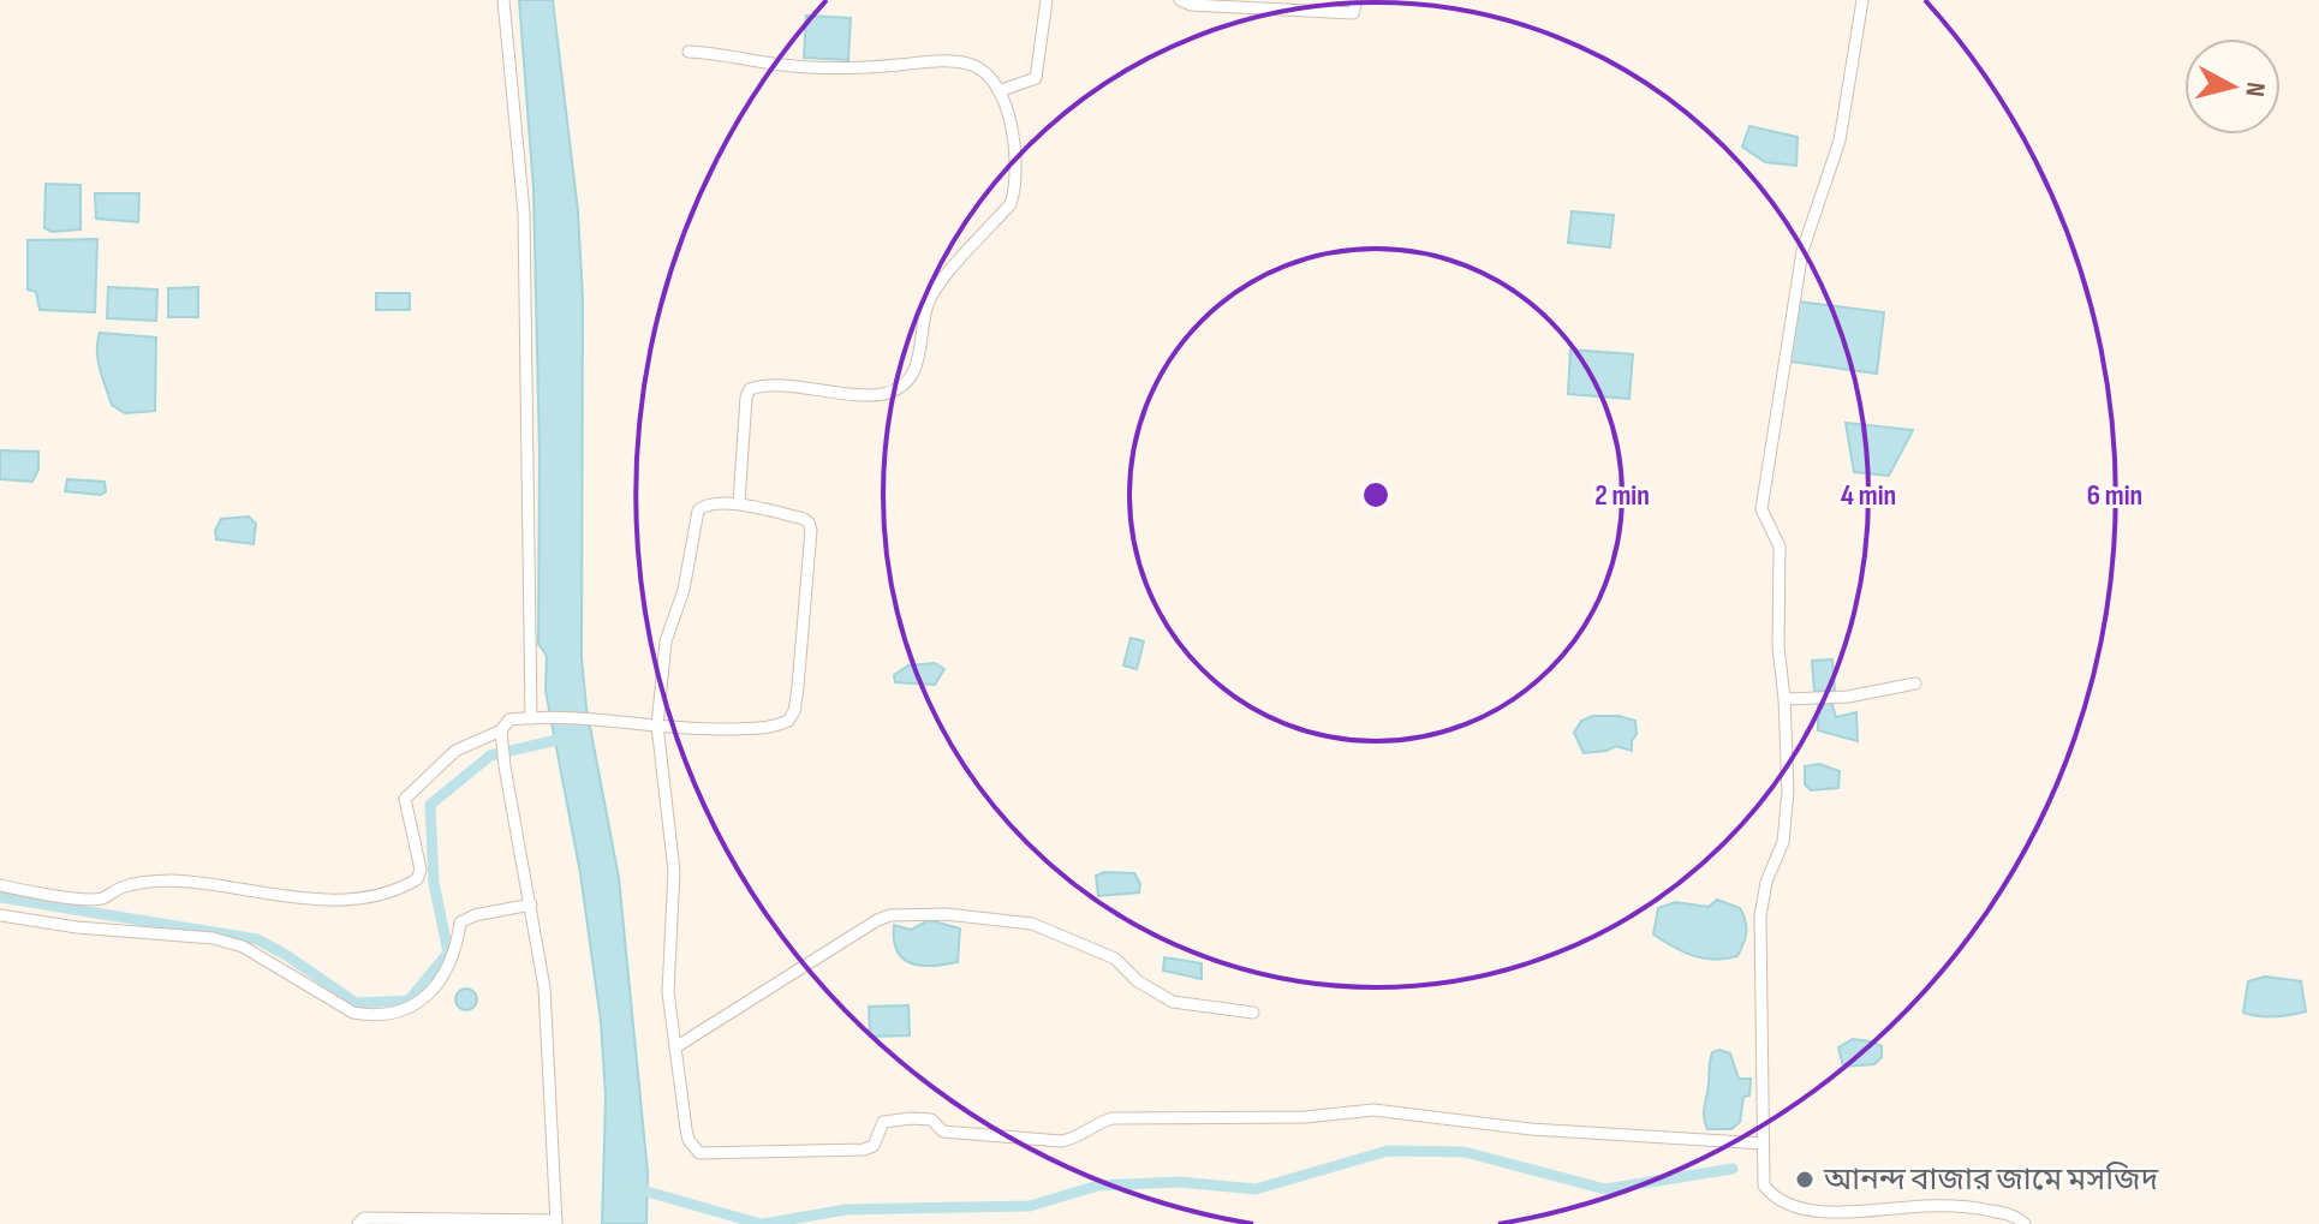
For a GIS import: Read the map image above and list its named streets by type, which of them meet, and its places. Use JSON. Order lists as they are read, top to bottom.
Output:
{
  "places": ["আনন্দ বাজার জামে মসজিদ"],
  "north": "right",
  "rings": ["2 min", "4 min", "6 min"]
}
